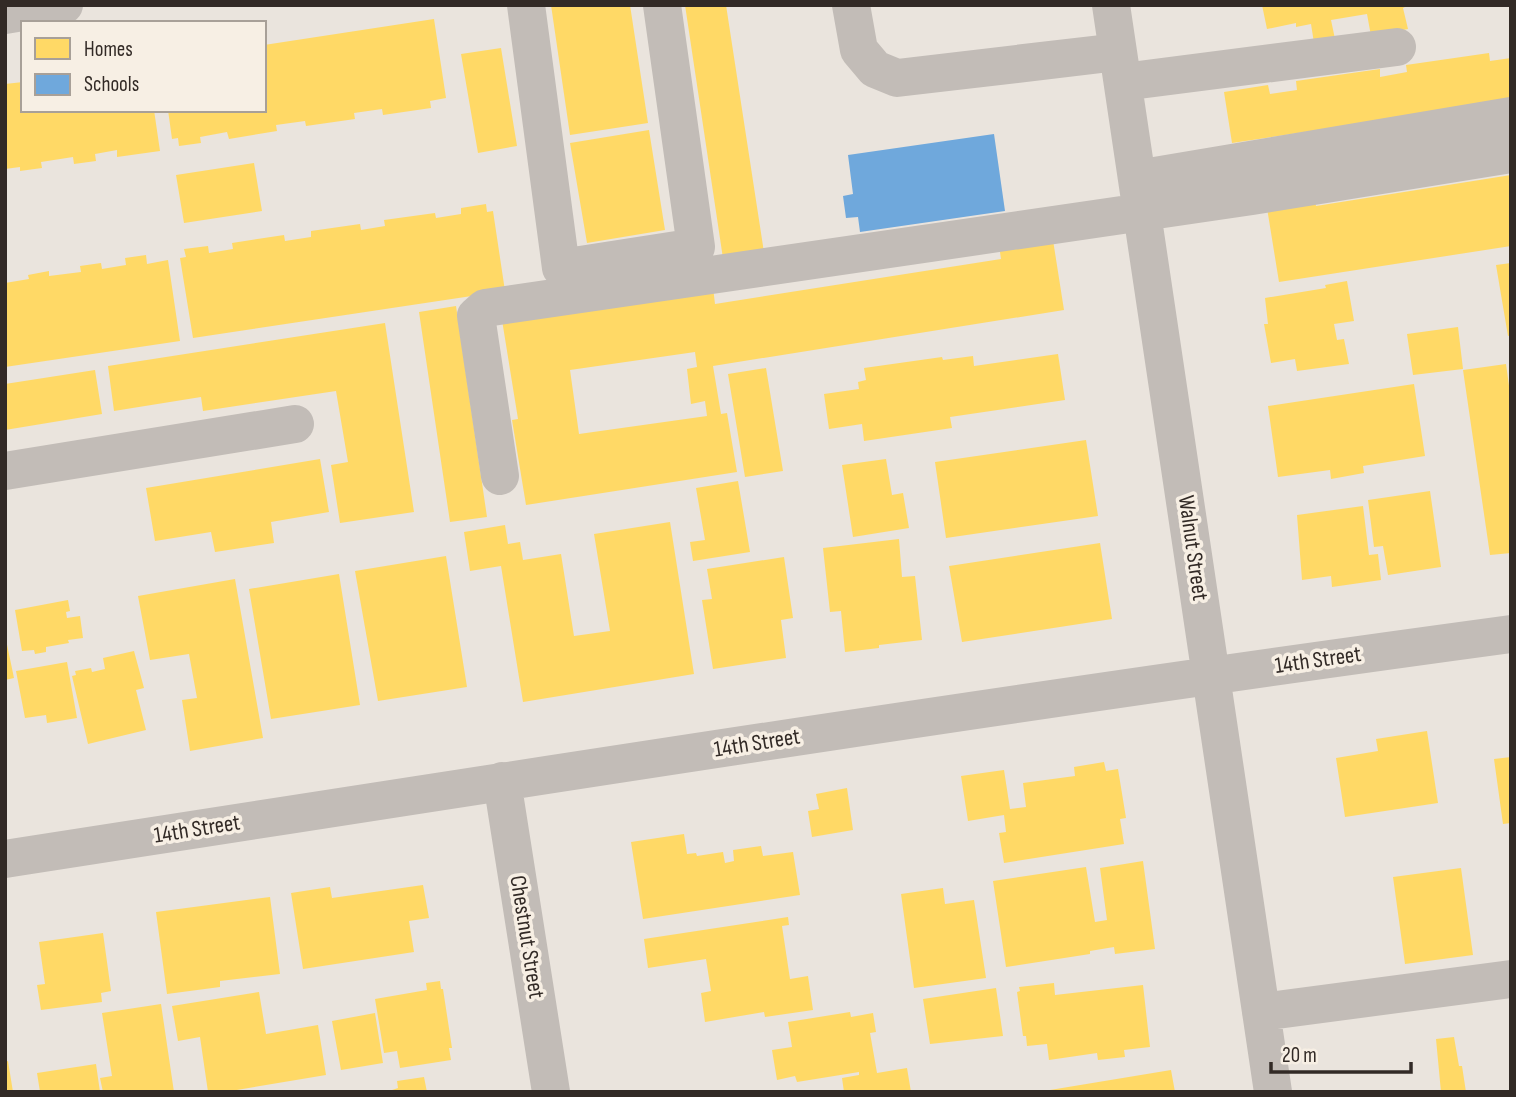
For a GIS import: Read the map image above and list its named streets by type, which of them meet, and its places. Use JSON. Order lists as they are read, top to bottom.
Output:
{
  "streets": {
    "street": ["Walnut Street", "14th Street", "Chestnut Street"]
  },
  "crossings": [
    ["Walnut Street", "14th Street"],
    ["14th Street", "Chestnut Street"]
  ],
  "legend": ["Homes", "Schools"],
  "scale_bar": "20 m"
}
